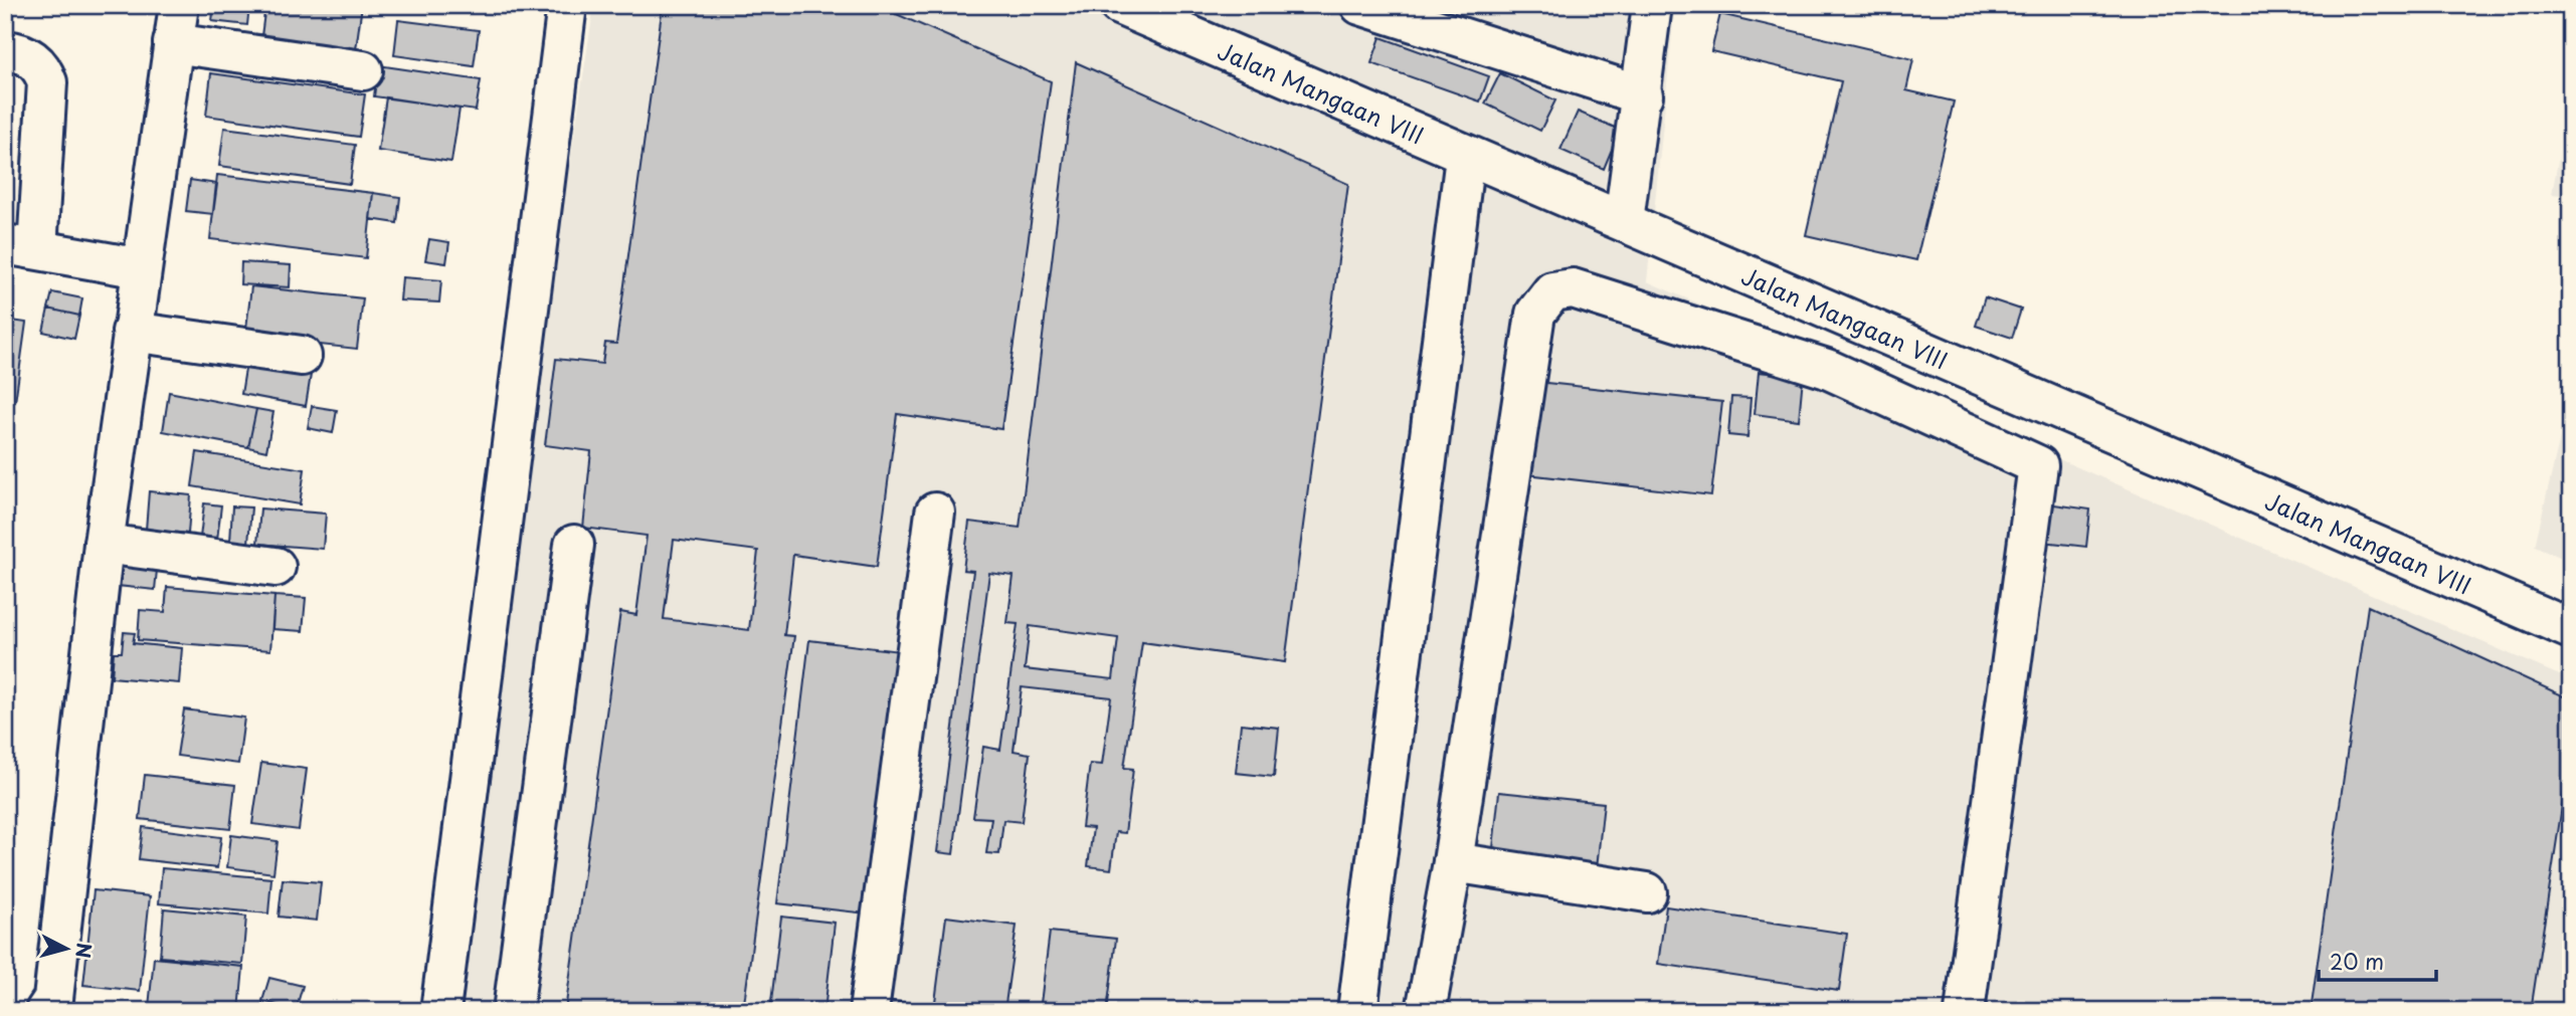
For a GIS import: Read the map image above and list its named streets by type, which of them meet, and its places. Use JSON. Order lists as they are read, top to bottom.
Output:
{
  "streets": {
    "street": ["Jalan Mangaan VIII"]
  },
  "scale_bar": "20 m",
  "north": "right"
}
